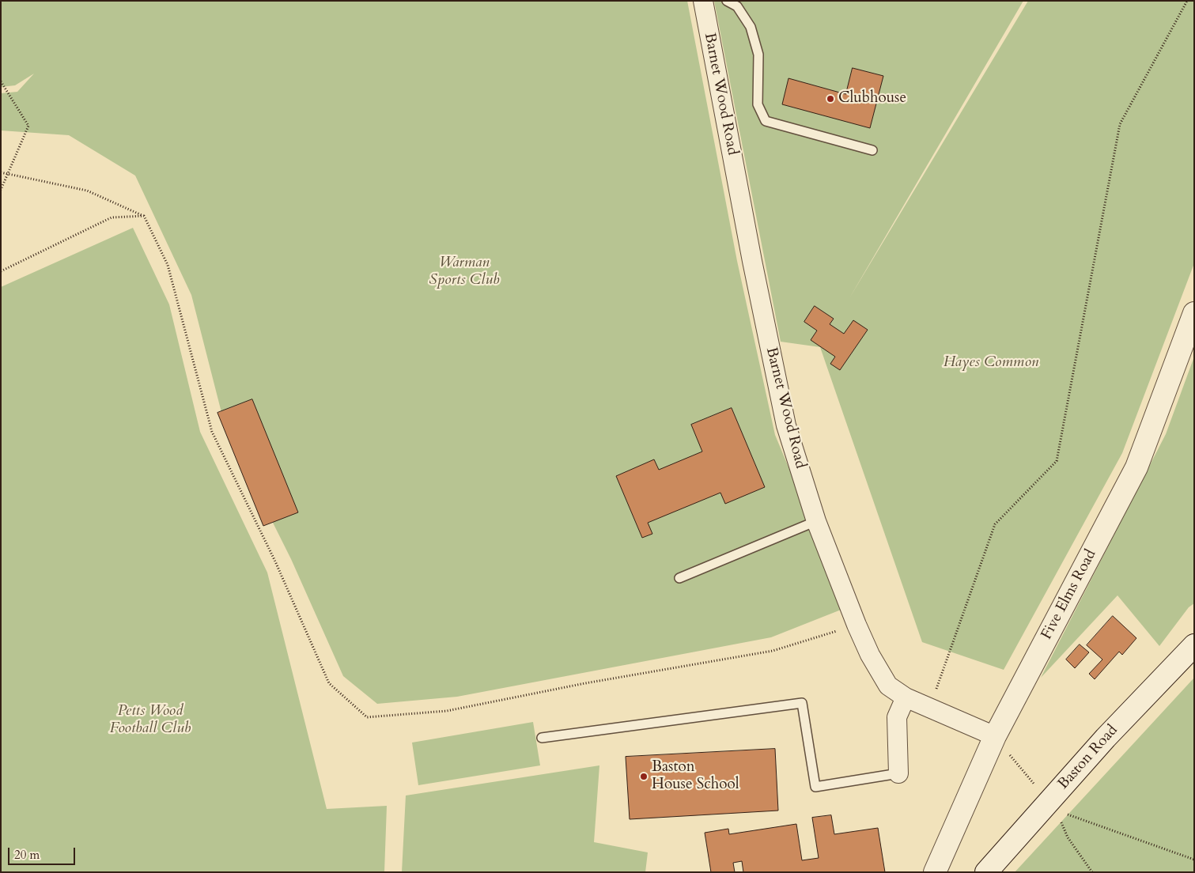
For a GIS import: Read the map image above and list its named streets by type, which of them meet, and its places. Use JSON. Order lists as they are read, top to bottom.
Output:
{
  "streets": {
    "street": ["Barnet Wood Road", "Five Elms Road", "Baston Road"]
  },
  "crossings": [
    ["Barnet Wood Road", "Five Elms Road"]
  ],
  "parks": ["Warman Sports Club", "Hayes Common", "Petts Wood Football Club"],
  "places": ["Clubhouse", "Baston House School"],
  "scale_bar": "20 m"
}
